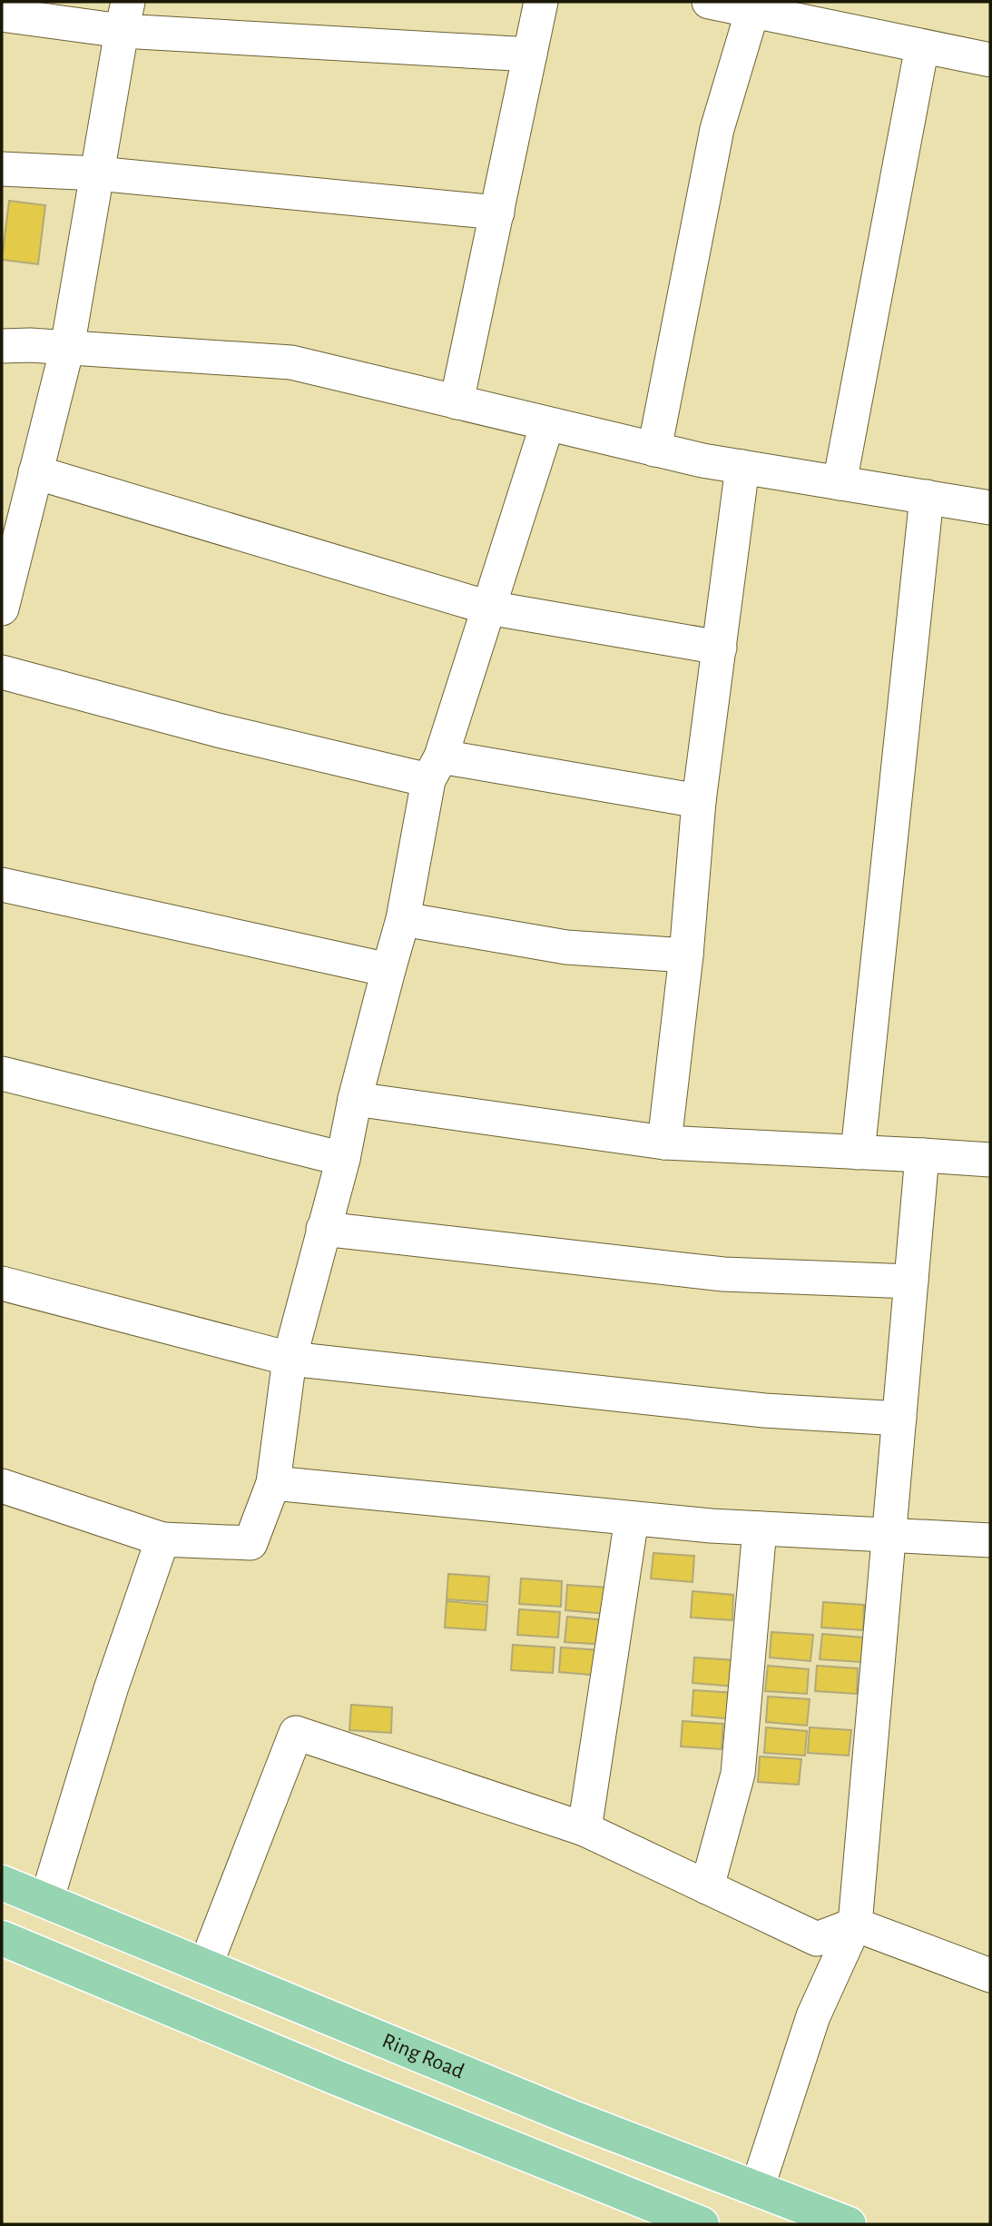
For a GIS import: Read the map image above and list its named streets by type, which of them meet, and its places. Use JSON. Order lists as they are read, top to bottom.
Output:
{
  "streets": {
    "highway": ["Ring Road"]
  }
}
